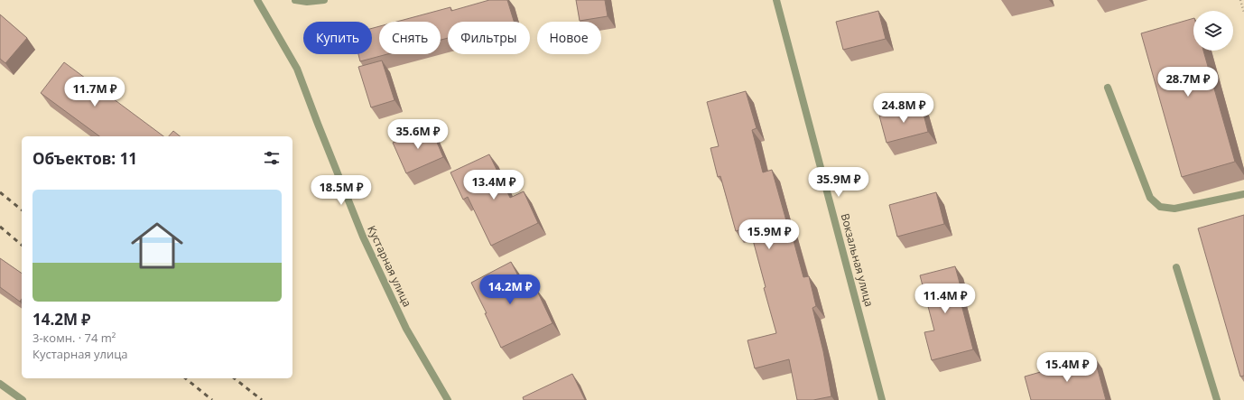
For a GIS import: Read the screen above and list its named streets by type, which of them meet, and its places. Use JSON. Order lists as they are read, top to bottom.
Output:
{
  "streets": {
    "street": ["Вокзальная улица", "Кустарная улица"]
  },
  "page": {
    "chip": [
      "Купить",
      "Снять",
      "Фильтры",
      "Новое"
    ],
    "price": [
      "28.7M ₽",
      "11.7M ₽",
      "24.8M ₽",
      "35.6M ₽",
      "35.9M ₽",
      "13.4M ₽",
      "18.5M ₽",
      "15.9M ₽",
      "14.2M ₽",
      "11.4M ₽",
      "15.4M ₽"
    ],
    "heading": "Объектов: 11",
    "list": [
      {
        "name": "14.2M ₽",
        "note": "3-комн. · 74 m² · Кустарная улица"
      }
    ]
  }
}
